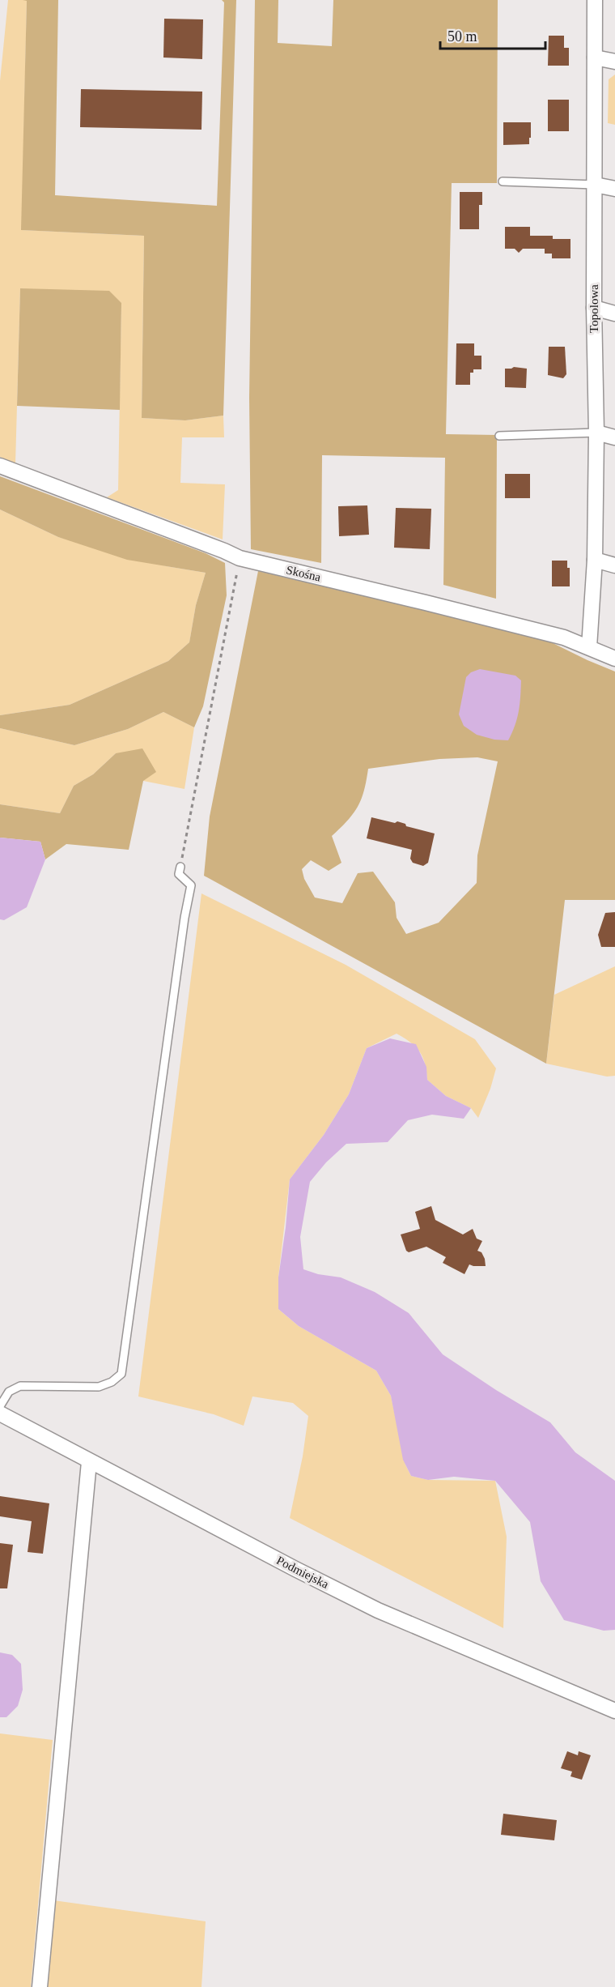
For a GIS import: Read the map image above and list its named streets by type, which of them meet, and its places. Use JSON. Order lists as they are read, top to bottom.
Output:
{
  "streets": {
    "street": ["Topolowa", "Skośna", "Podmiejska"]
  },
  "crossings": [
    ["Topolowa", "Skośna"]
  ],
  "scale_bar": "50 m"
}
